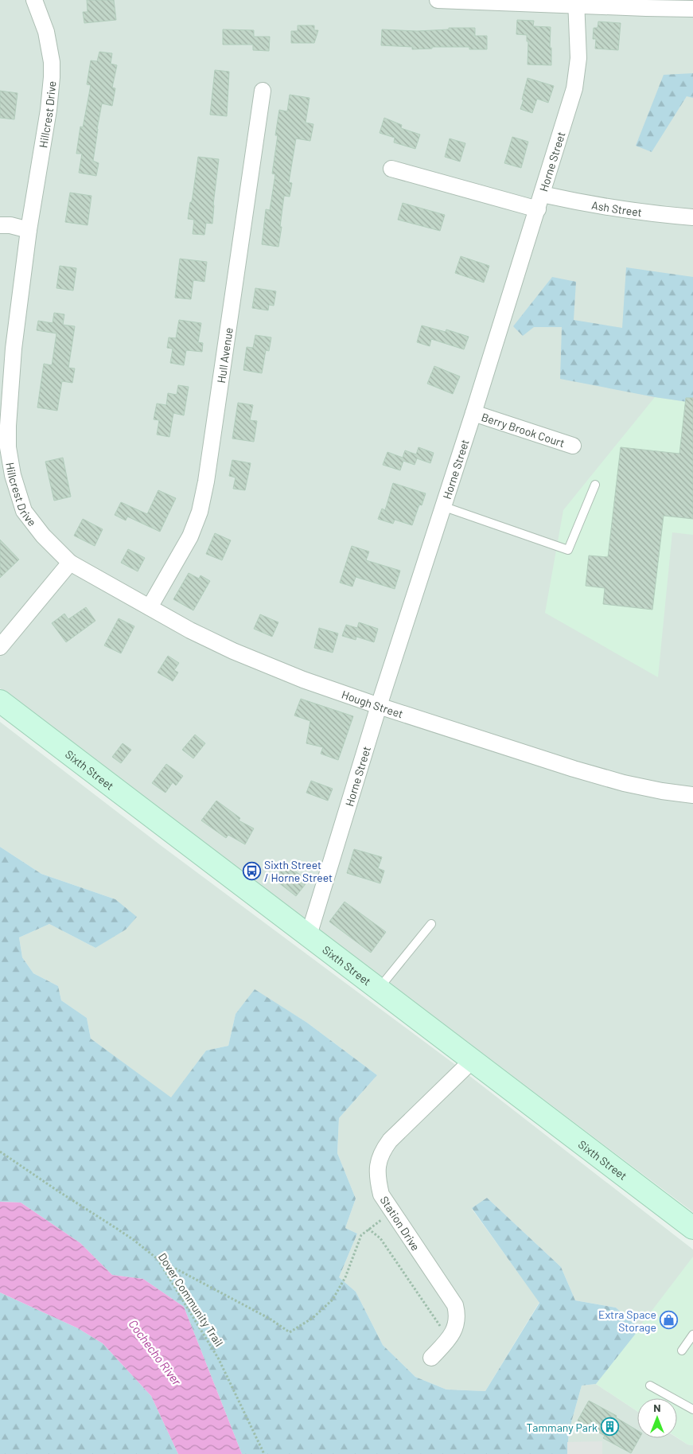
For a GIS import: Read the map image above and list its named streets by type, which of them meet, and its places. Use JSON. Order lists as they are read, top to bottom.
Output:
{
  "streets": {
    "main road": ["Sixth Street"],
    "street": [
      "Hillcrest Drive",
      "Horne Street",
      "Ash Street",
      "Hull Avenue",
      "Berry Brook Court",
      "Hough Street",
      "Station Drive"
    ],
    "path": ["Dover Community Trail"]
  },
  "crossings": [
    ["Hillcrest Drive", "Hough Street"],
    ["Horne Street", "Ash Street"],
    ["Horne Street", "Berry Brook Court"],
    ["Horne Street", "Hough Street"],
    ["Horne Street", "Sixth Street"],
    ["Hull Avenue", "Hough Street"],
    ["Sixth Street", "Station Drive"]
  ],
  "water": ["Cochecho River"],
  "places": {
    "bus stop": ["Sixth Street / Horne Street"],
    "shop": ["Extra Space Storage"],
    "building": ["Tammany Park"]
  },
  "north": "top"
}
